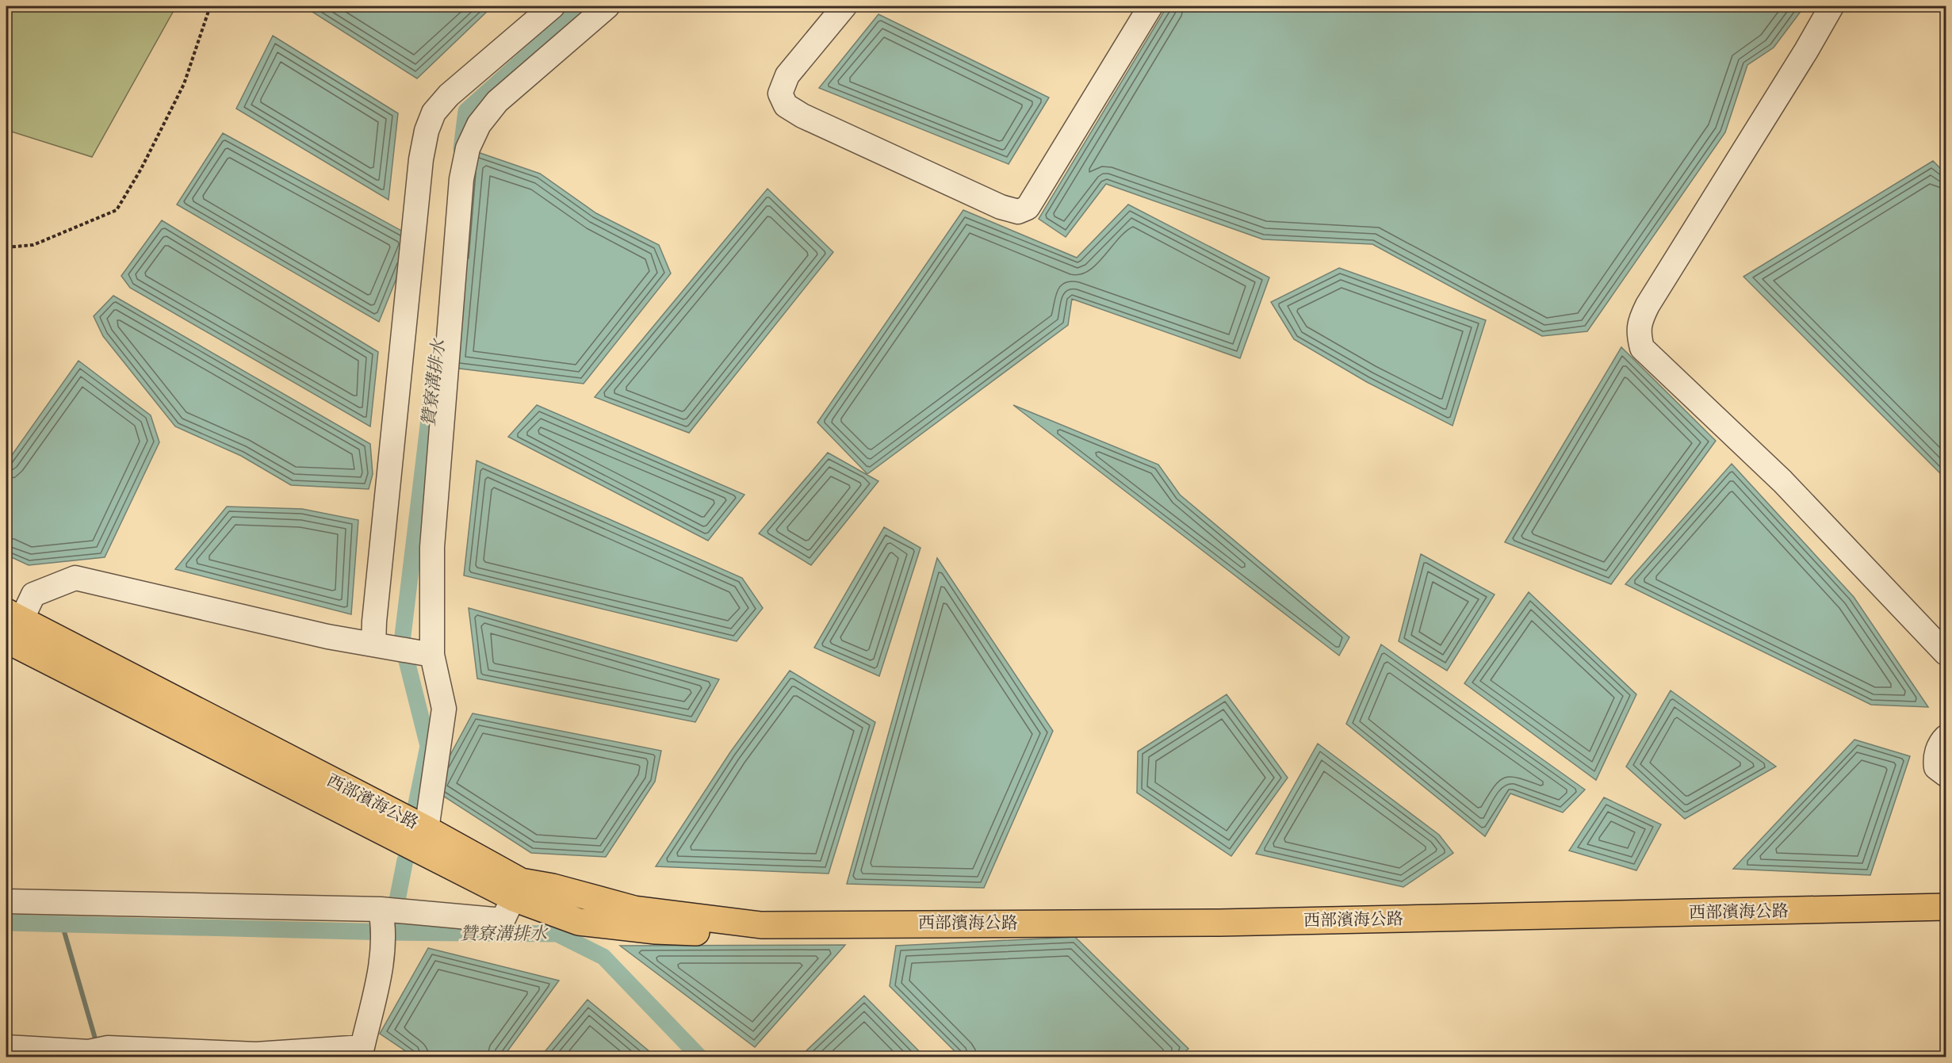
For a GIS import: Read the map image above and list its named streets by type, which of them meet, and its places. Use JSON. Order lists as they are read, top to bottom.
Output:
{
  "streets": {
    "main road": ["西部濱海公路"]
  },
  "water": ["贊寮溝排水"]
}
